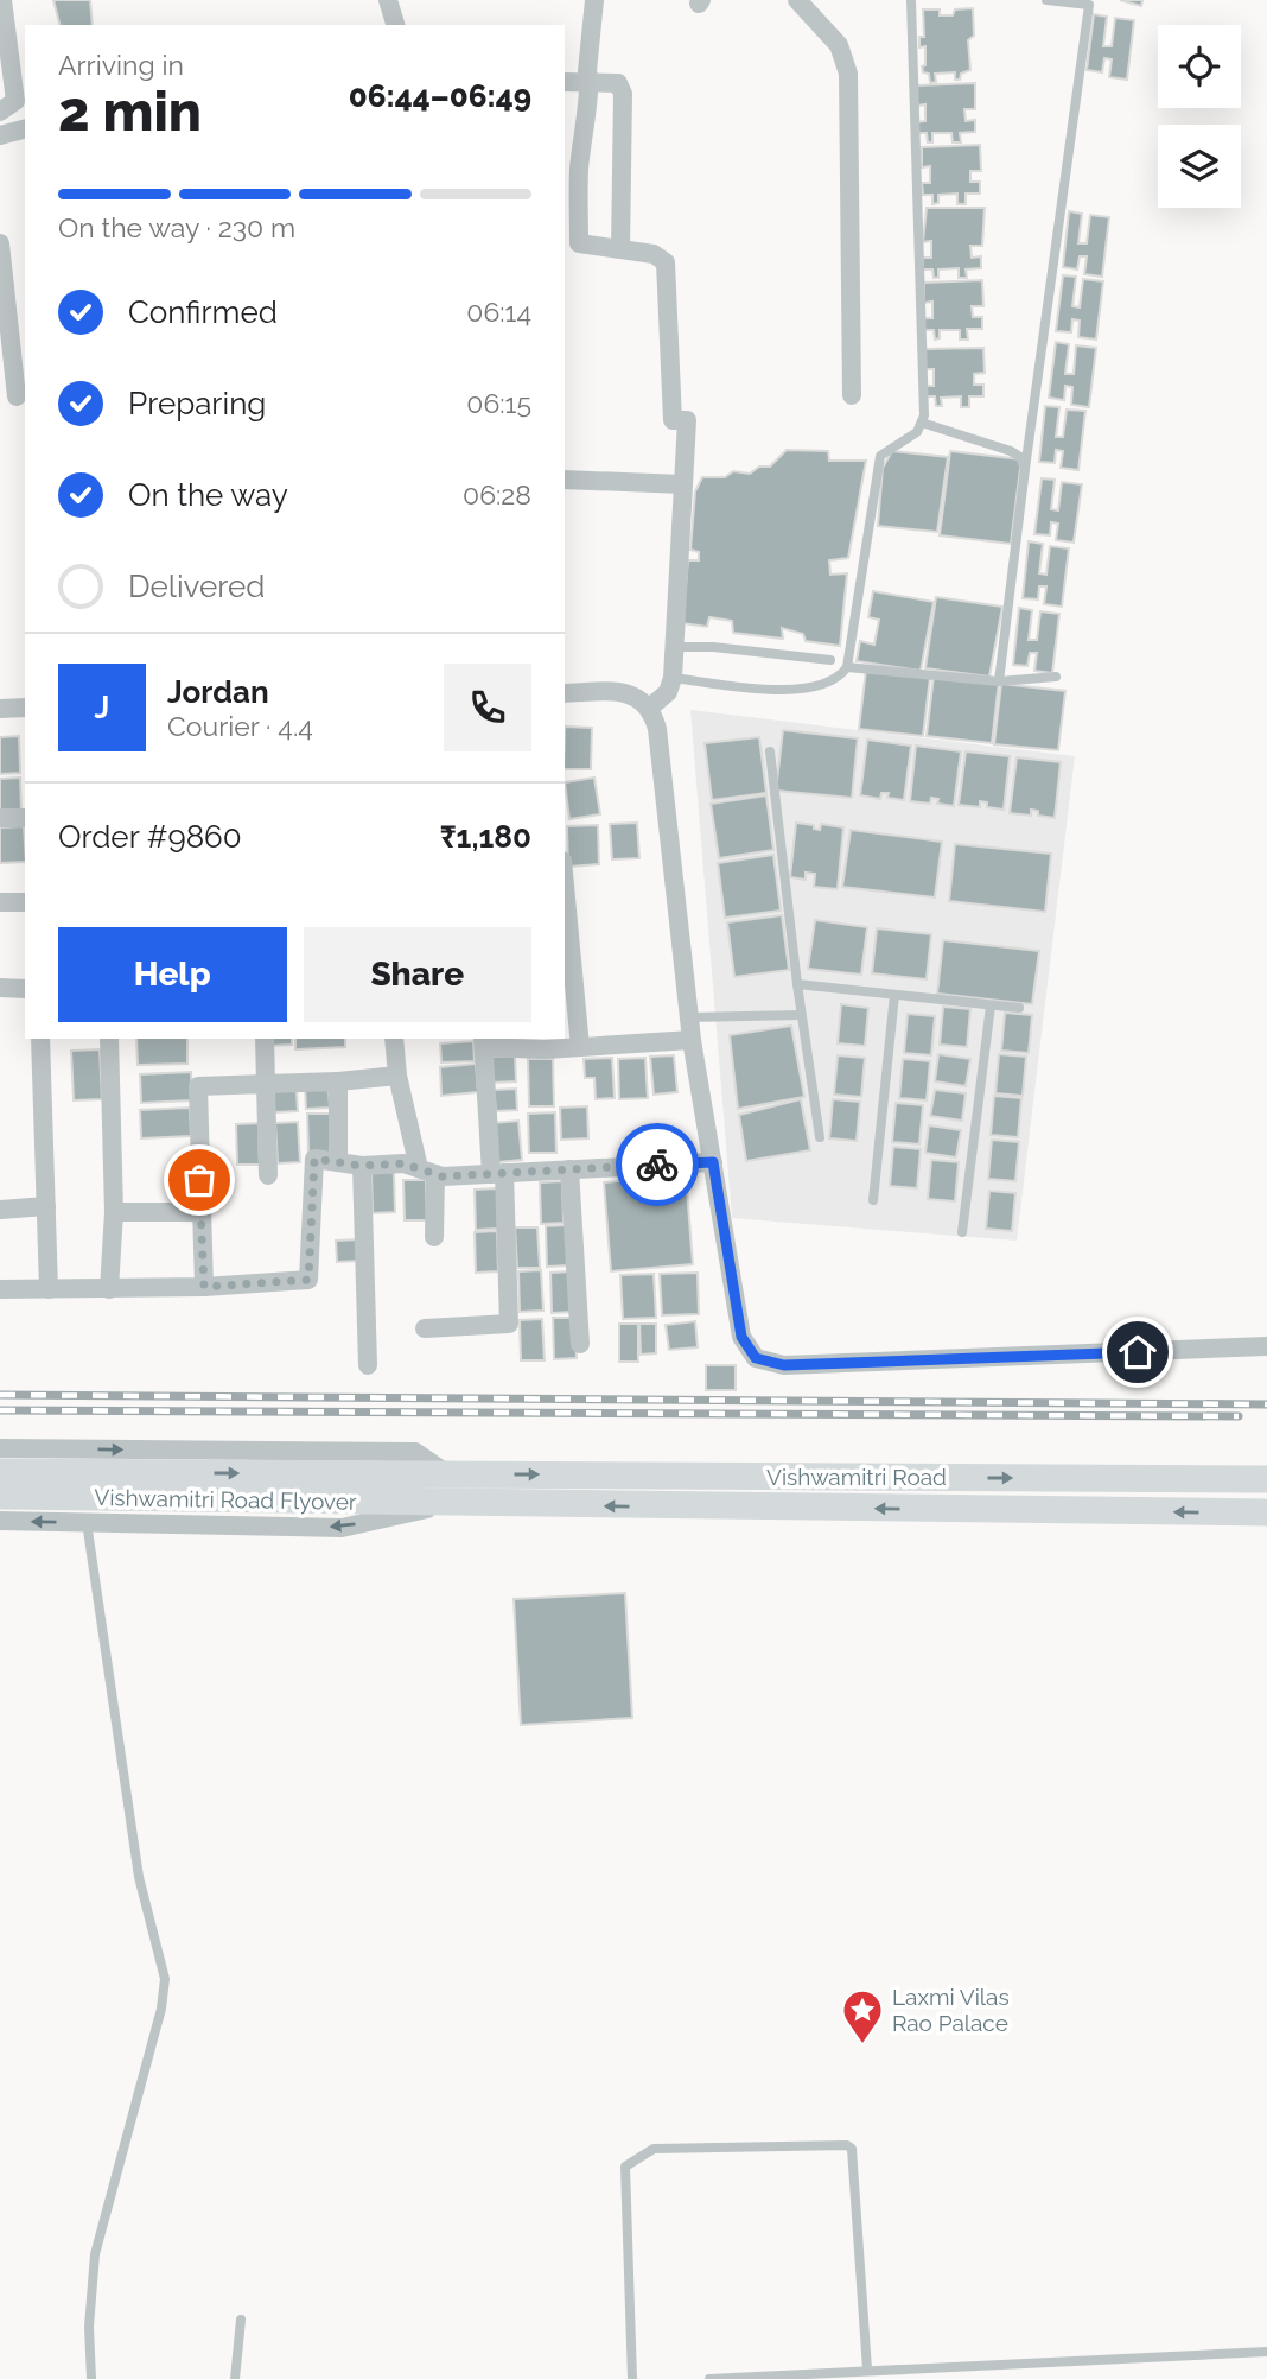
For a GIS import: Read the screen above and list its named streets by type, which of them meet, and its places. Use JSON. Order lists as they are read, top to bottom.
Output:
{
  "streets": {
    "main road": ["Vishwamitri Road", "Vishwamitri Road Flyover"]
  },
  "crossings": [
    ["Vishwamitri Road", "Vishwamitri Road Flyover"]
  ],
  "places": {
    "place": ["Laxmi Vilas Rao Palace"]
  },
  "page": {
    "heading": ["2 min", "Arriving in", "06:44–06:49"],
    "panel": [
      "Jordan",
      "Courier · 4.4",
      "Order #9860",
      "₹1,180"
    ],
    "bar": "On the way · 230 m",
    "list": [
      ["Confirmed", "06:14"],
      ["Preparing", "06:15"],
      ["On the way", "06:28"],
      "Delivered"
    ],
    "round": "J",
    "buttons": ["Help", "Share"]
  }
}
